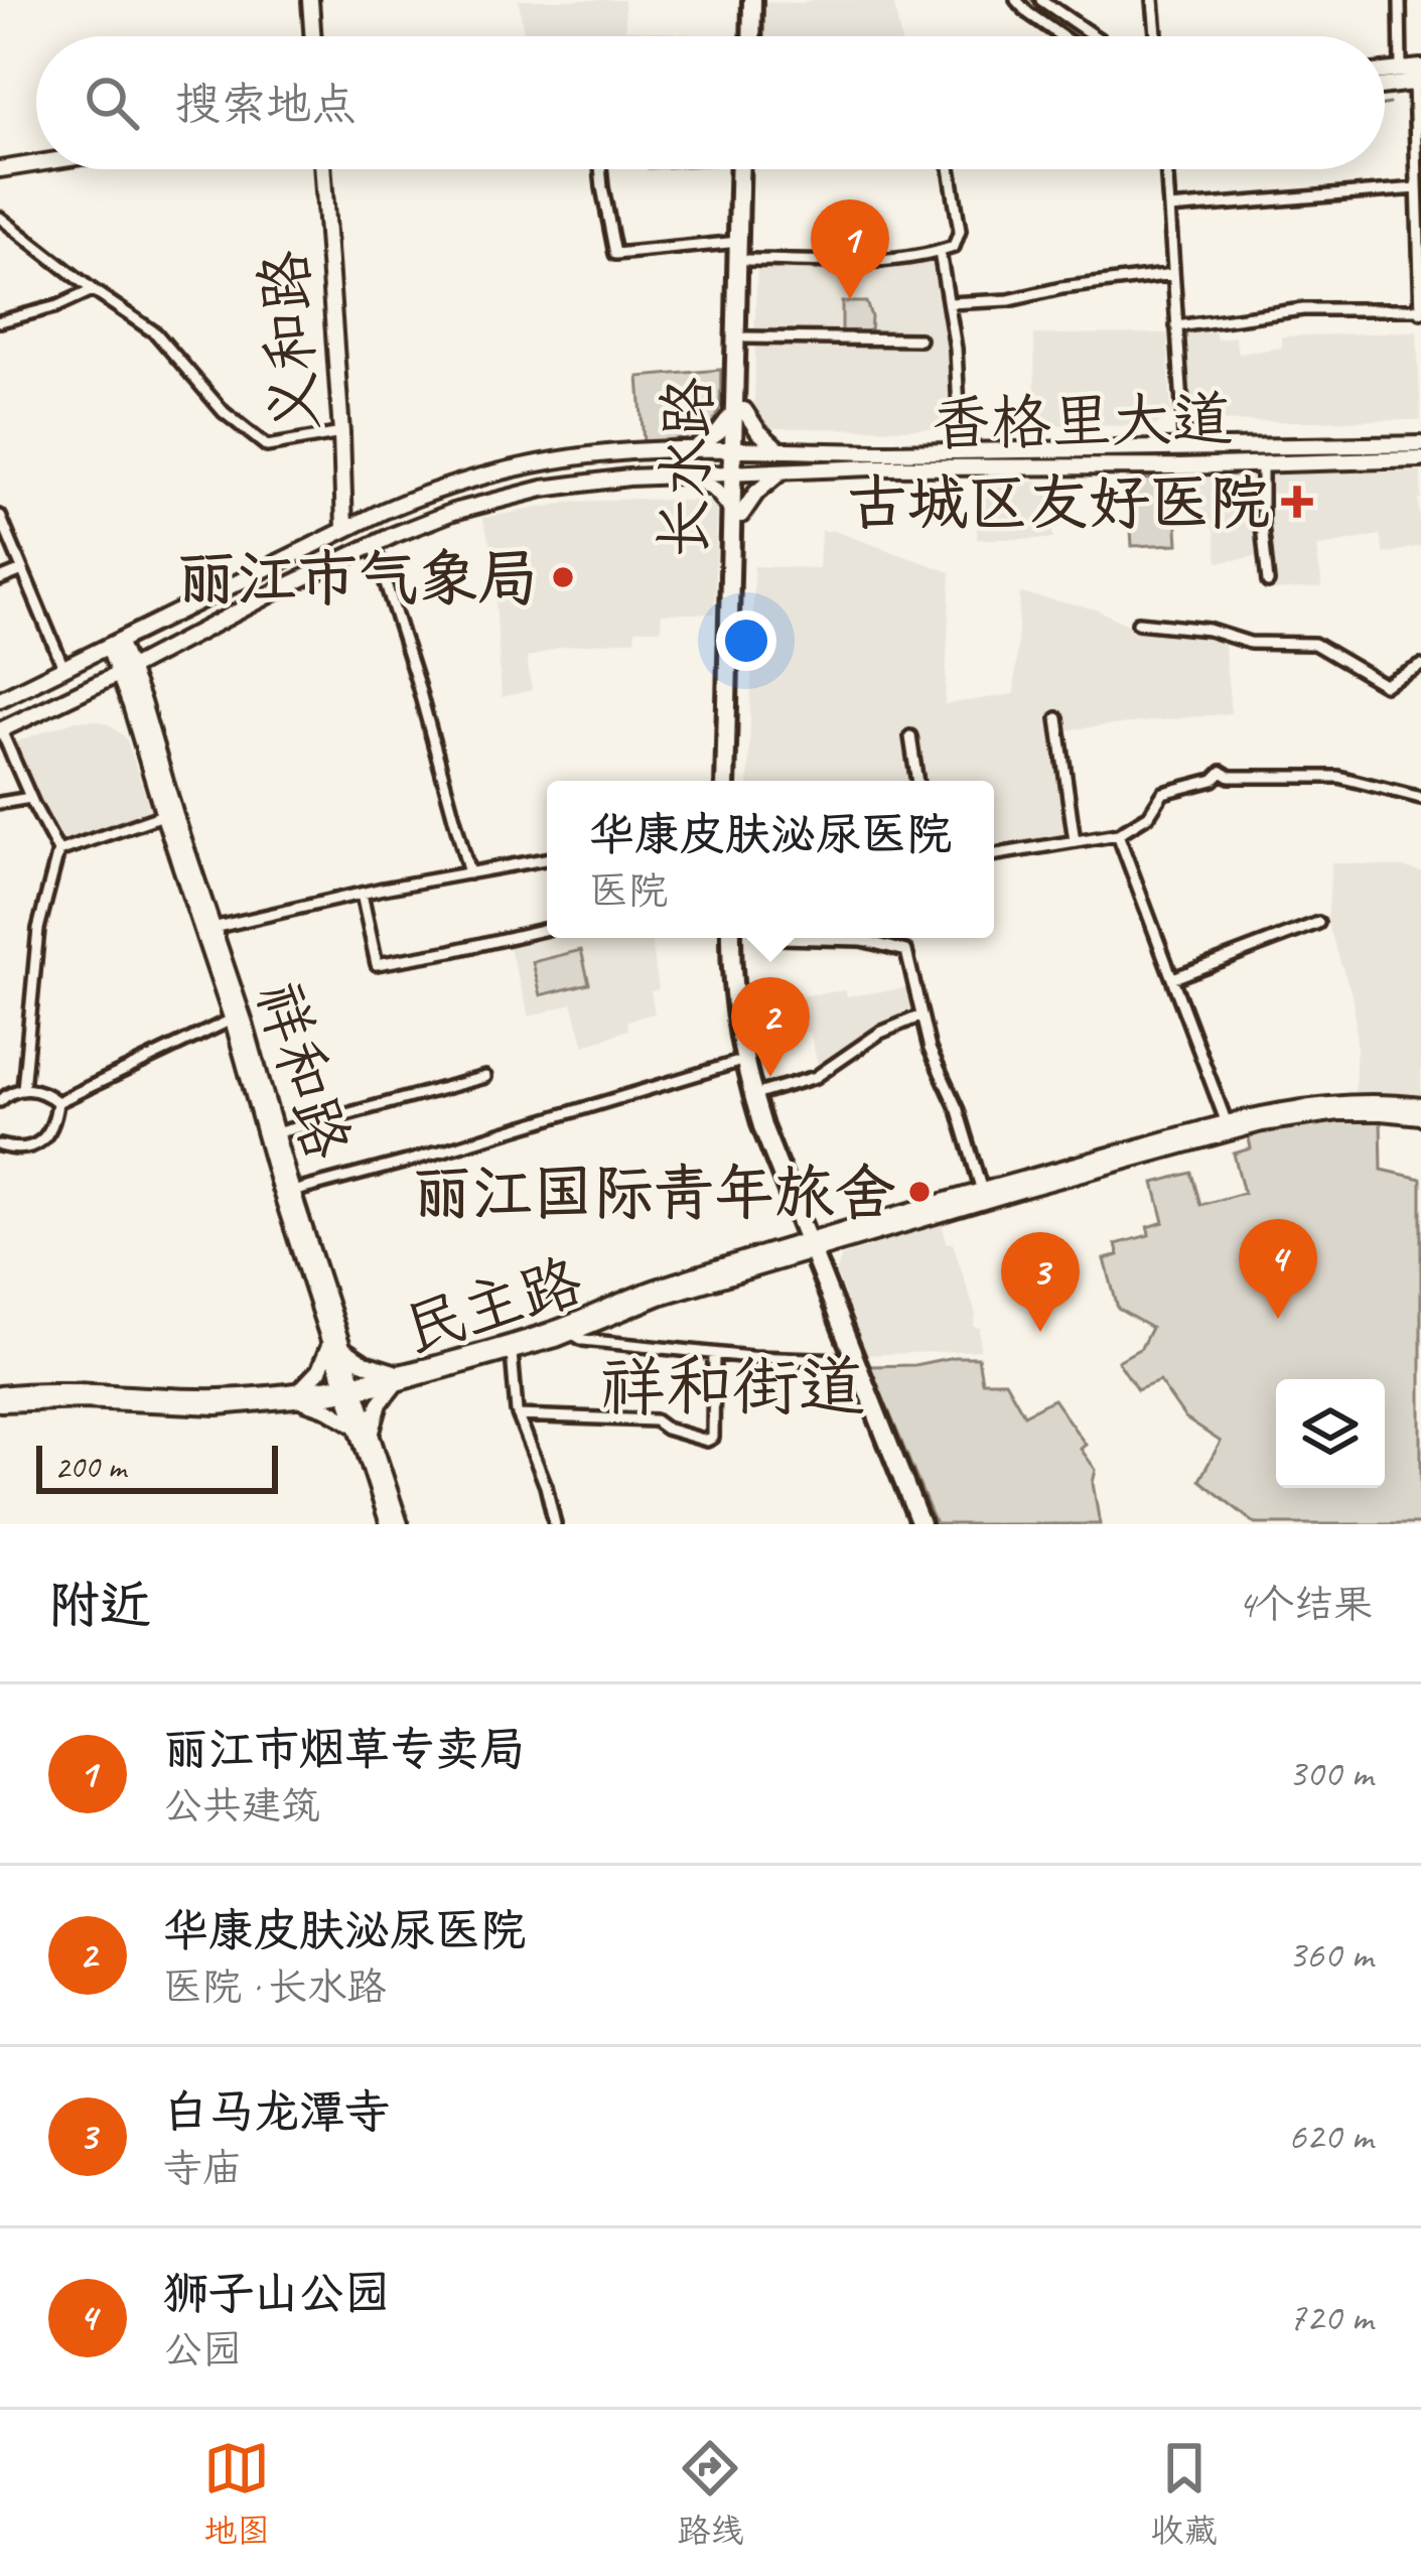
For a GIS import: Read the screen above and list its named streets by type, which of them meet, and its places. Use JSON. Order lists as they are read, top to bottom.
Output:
{
  "streets": {
    "highway": ["长水路"],
    "main road": [
      "义和路",
      "香格里大道",
      "祥和路",
      "民主路"
    ]
  },
  "crossings": [
    ["义和路", "香格里大道"],
    ["香格里大道", "长水路"],
    ["香格里大道", "祥和路"],
    ["祥和路", "民主路"]
  ],
  "districts": ["祥和街道"],
  "places": {
    "health": ["古城区友好医院"],
    "other": ["丽江市气象局", "丽江国际青年旅舍"]
  },
  "scale_bar": "200 m",
  "page": {
    "search": "搜索地点",
    "pins": [
      "1",
      "2",
      "4",
      "3"
    ],
    "popup": ["华康皮肤泌尿医院", "医院"],
    "scale": "200 m",
    "heading": ["附近", "4个结果"],
    "list": [
      {
        "mark": "1",
        "name": "丽江市烟草专卖局",
        "note": "公共建筑",
        "value": "300 m"
      },
      {
        "mark": "2",
        "name": "华康皮肤泌尿医院",
        "note": "医院 · 长水路",
        "value": "360 m"
      },
      {
        "mark": "3",
        "name": "白马龙潭寺",
        "note": "寺庙",
        "value": "620 m"
      },
      {
        "mark": "4",
        "name": "狮子山公园",
        "note": "公园",
        "value": "720 m"
      }
    ],
    "nav": ["地图", "路线", "收藏"]
  }
}
